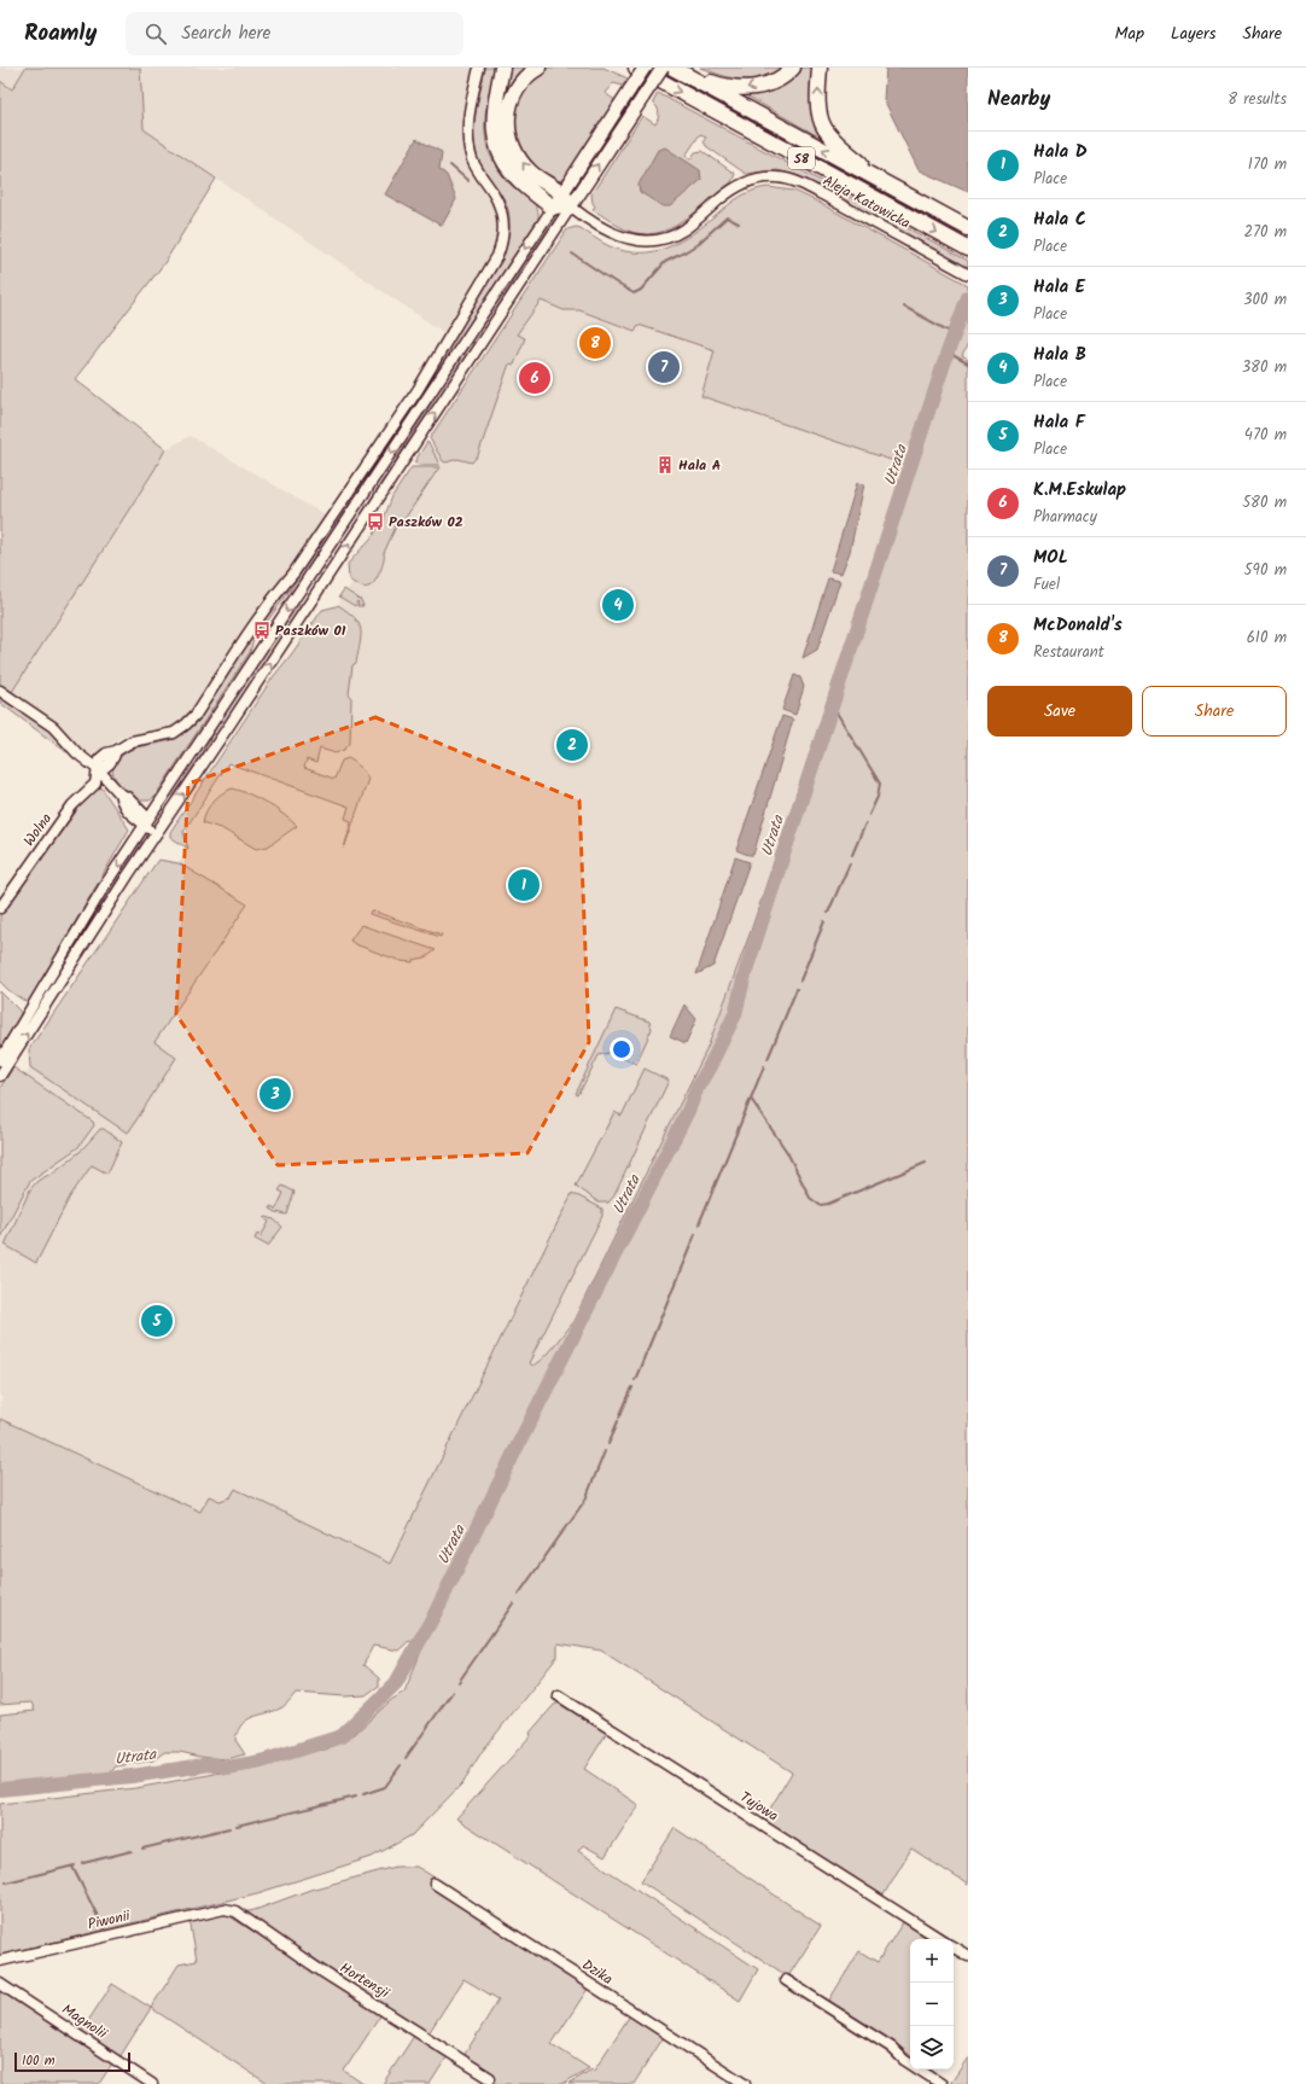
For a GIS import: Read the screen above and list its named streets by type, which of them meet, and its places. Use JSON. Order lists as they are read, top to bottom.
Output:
{
  "streets": {
    "highway": ["S8"],
    "street": [
      "Aleja Katowicka",
      "Wolna",
      "Tujowa",
      "Piwonii",
      "Dzika",
      "Hortensji",
      "Magnolii"
    ]
  },
  "crossings": [
    ["Piwonii", "Hortensji"]
  ],
  "water": ["Utrata"],
  "places": {
    "building": ["Hala A"],
    "bus stop": ["Paszków 02", "Paszków 01"]
  },
  "scale_bar": "100 m",
  "page": {
    "header": "Roamly",
    "search": "Search here",
    "nav": ["Map", "Layers", "Share"],
    "heading": ["Nearby", "8 results"],
    "list": [
      {
        "mark": "1",
        "name": "Hala D",
        "note": "Place",
        "value": "170 m"
      },
      {
        "mark": "2",
        "name": "Hala C",
        "note": "Place",
        "value": "270 m"
      },
      {
        "mark": "3",
        "name": "Hala E",
        "note": "Place",
        "value": "300 m"
      },
      {
        "mark": "4",
        "name": "Hala B",
        "note": "Place",
        "value": "380 m"
      },
      {
        "mark": "5",
        "name": "Hala F",
        "note": "Place",
        "value": "470 m"
      },
      {
        "mark": "6",
        "name": "K.M.Eskulap",
        "note": "Pharmacy",
        "value": "580 m"
      },
      {
        "mark": "7",
        "name": "MOL",
        "note": "Fuel",
        "value": "590 m"
      },
      {
        "mark": "8",
        "name": "McDonald's",
        "note": "Restaurant",
        "value": "610 m"
      }
    ],
    "pins": [
      "8",
      "7",
      "6",
      "4",
      "2",
      "1",
      "3",
      "5"
    ],
    "buttons": ["Save", "Share"],
    "map_buttons": ["+", "−"],
    "scale": "100 m"
  }
}
